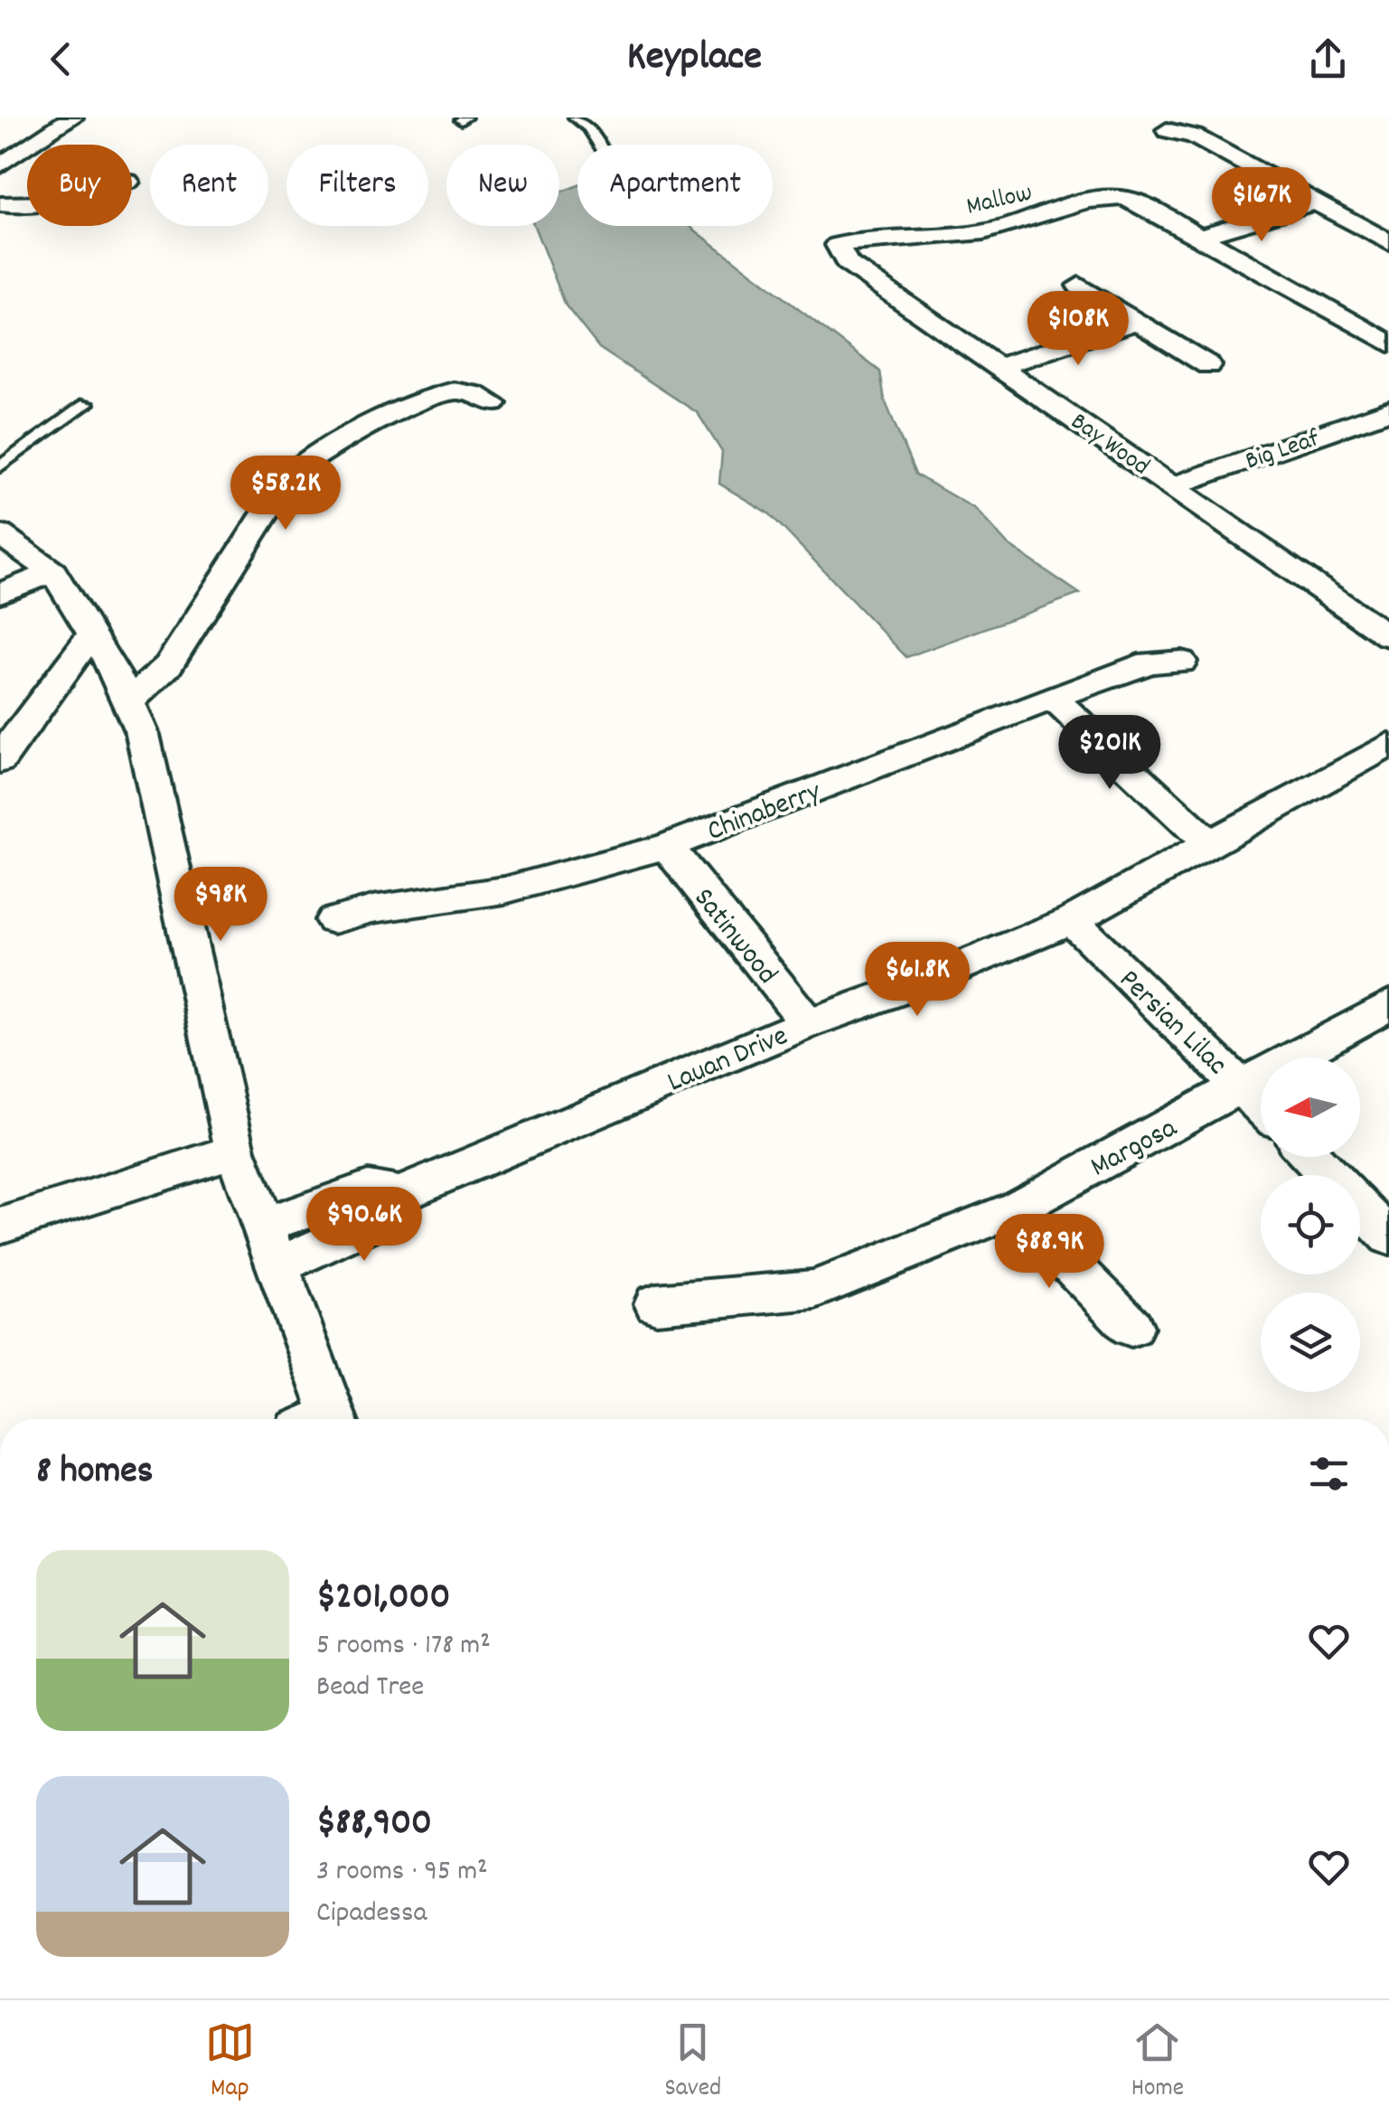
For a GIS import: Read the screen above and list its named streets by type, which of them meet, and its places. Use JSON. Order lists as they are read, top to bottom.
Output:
{
  "streets": {
    "street": [
      "Mallow",
      "Bay Wood",
      "Big Leaf",
      "Chinaberry",
      "Satinwood",
      "Persian Lilac",
      "Lauan Drive",
      "Margosa"
    ]
  },
  "crossings": [
    ["Mallow", "Bay Wood"],
    ["Bay Wood", "Big Leaf"],
    ["Chinaberry", "Satinwood"],
    ["Satinwood", "Lauan Drive"],
    ["Persian Lilac", "Lauan Drive"],
    ["Persian Lilac", "Margosa"]
  ],
  "north": "left",
  "page": {
    "header": "Keyplace",
    "chip": [
      "Buy",
      "Rent",
      "Filters",
      "New",
      "Apartment"
    ],
    "price": [
      "$167K",
      "$108K",
      "$58.2K",
      "$201K",
      "$98K",
      "$61.8K",
      "$90.6K",
      "$88.9K"
    ],
    "heading": "8 homes",
    "list": [
      {
        "name": "$201,000",
        "note": "5 rooms · 178 m² · Bead Tree"
      },
      {
        "name": "$88,900",
        "note": "3 rooms · 95 m² · Cipadessa"
      }
    ],
    "tabs": ["Map", "Saved", "Home"]
  }
}
